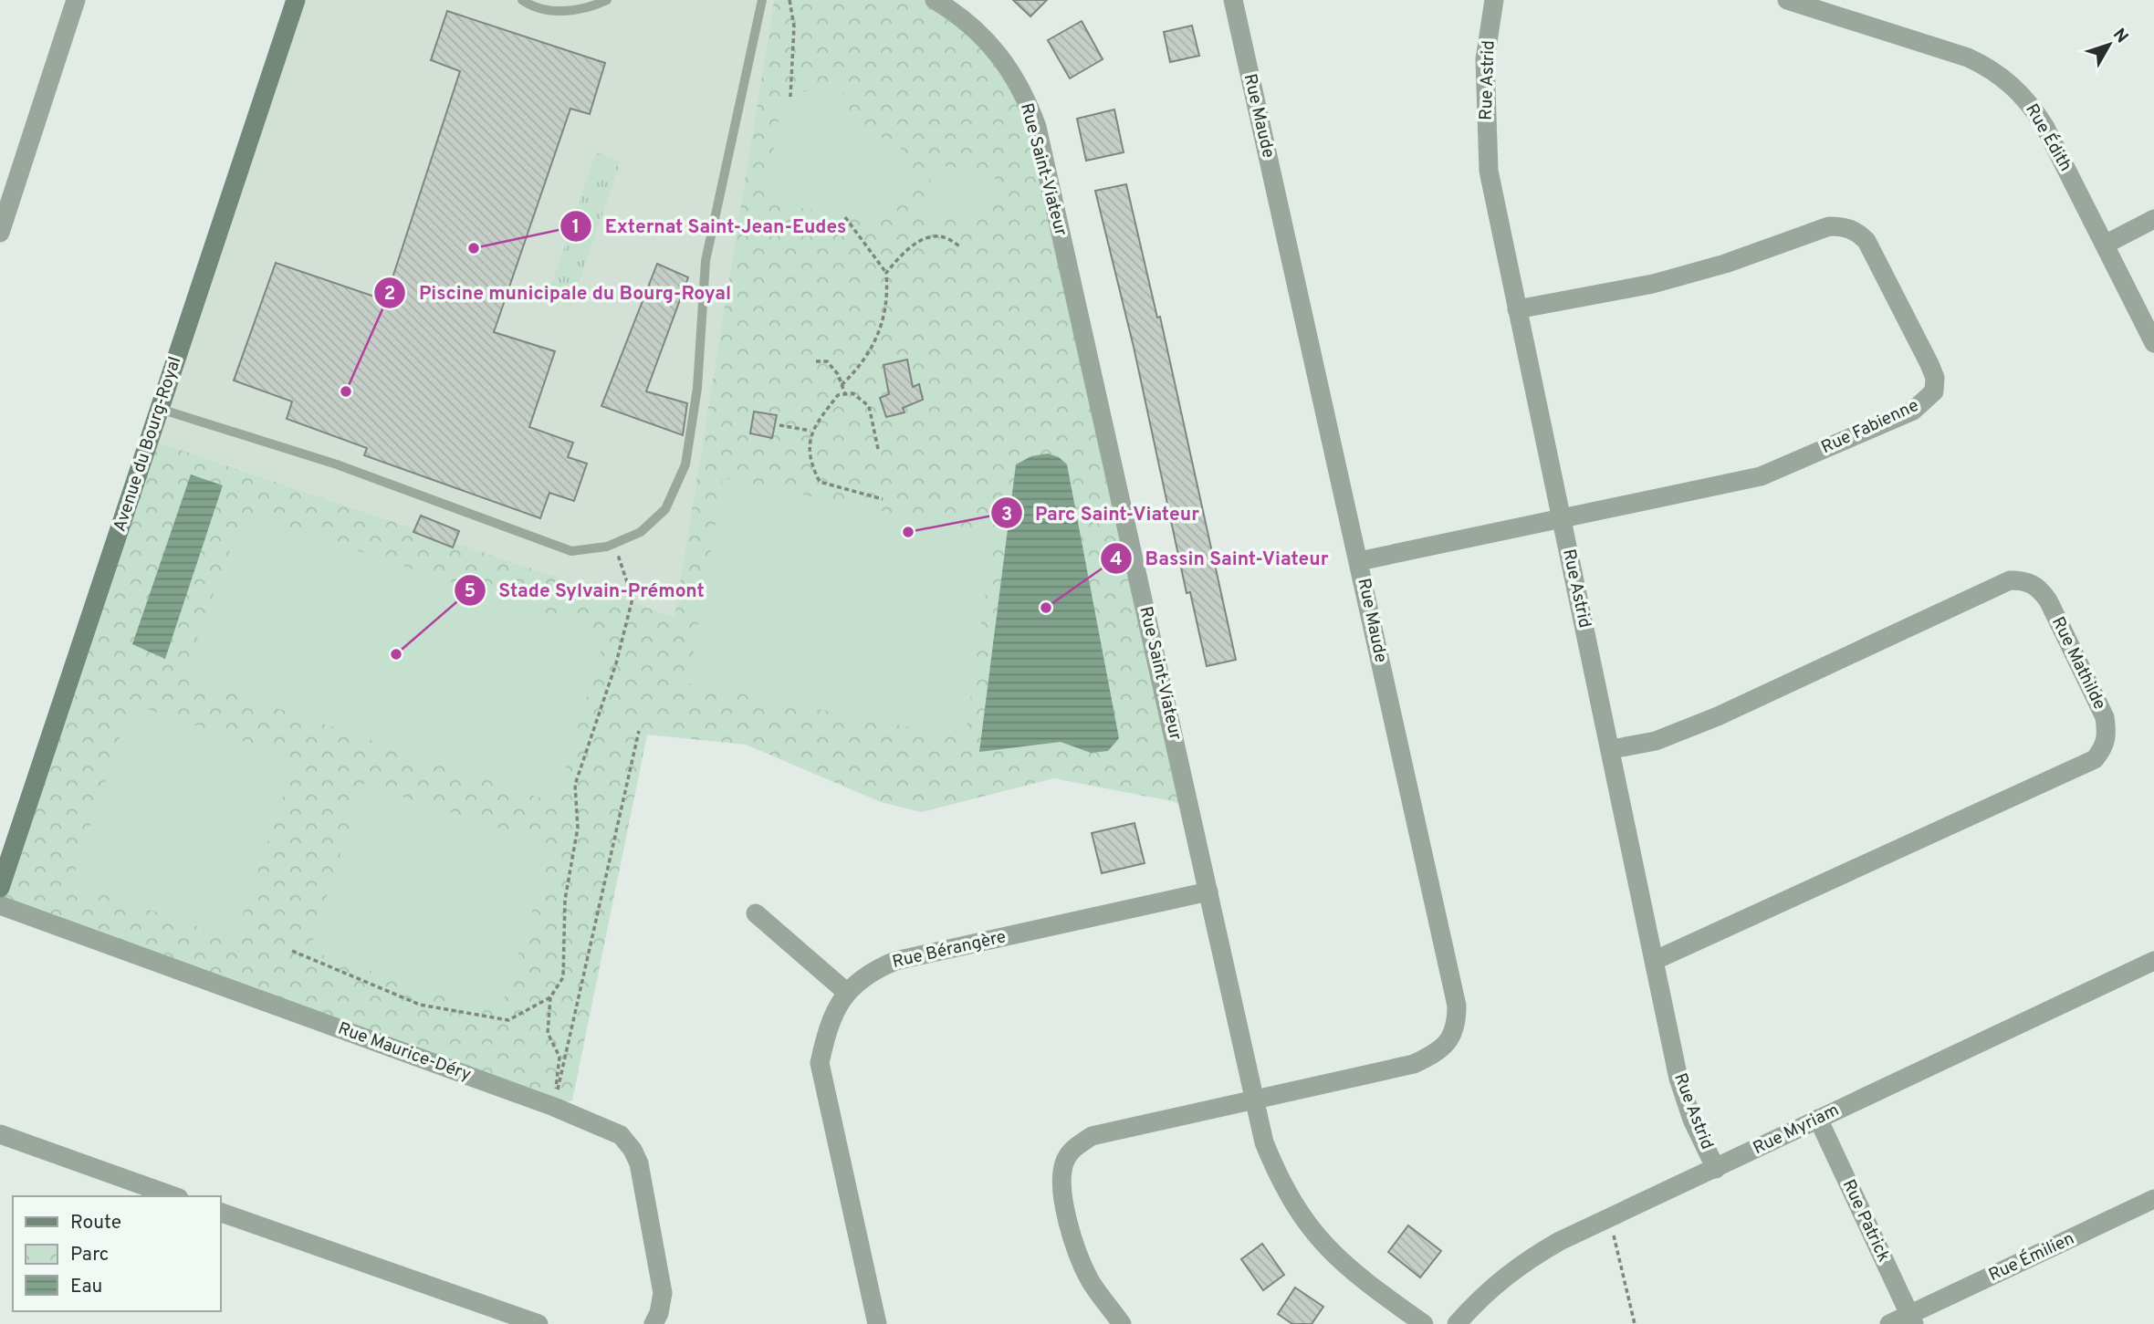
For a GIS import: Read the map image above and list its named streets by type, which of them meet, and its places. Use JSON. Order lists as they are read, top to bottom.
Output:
{
  "streets": {
    "main road": ["Avenue du Bourg-Royal"],
    "street": [
      "Rue Astrid",
      "Rue Maude",
      "Rue Édith",
      "Rue Saint-Viateur",
      "Rue Fabienne",
      "Rue Mathilde",
      "Rue Bérangère",
      "Rue Maurice-Déry",
      "Rue Myriam",
      "Rue Patrick",
      "Rue Émilien"
    ]
  },
  "crossings": [
    ["Rue Astrid", "Rue Fabienne"],
    ["Rue Astrid", "Rue Mathilde"],
    ["Rue Astrid", "Rue Myriam"],
    ["Rue Maude", "Rue Saint-Viateur"],
    ["Rue Maude", "Rue Fabienne"],
    ["Rue Saint-Viateur", "Rue Bérangère"],
    ["Rue Myriam", "Rue Patrick"],
    ["Rue Patrick", "Rue Émilien"]
  ],
  "places": [
    "Externat Saint-Jean-Eudes",
    "Piscine municipale du Bourg-Royal",
    "Parc Saint-Viateur",
    "Bassin Saint-Viateur",
    "Stade Sylvain-Prémont"
  ],
  "legend": ["Route", "Parc", "Eau"],
  "north": "top right"
}
